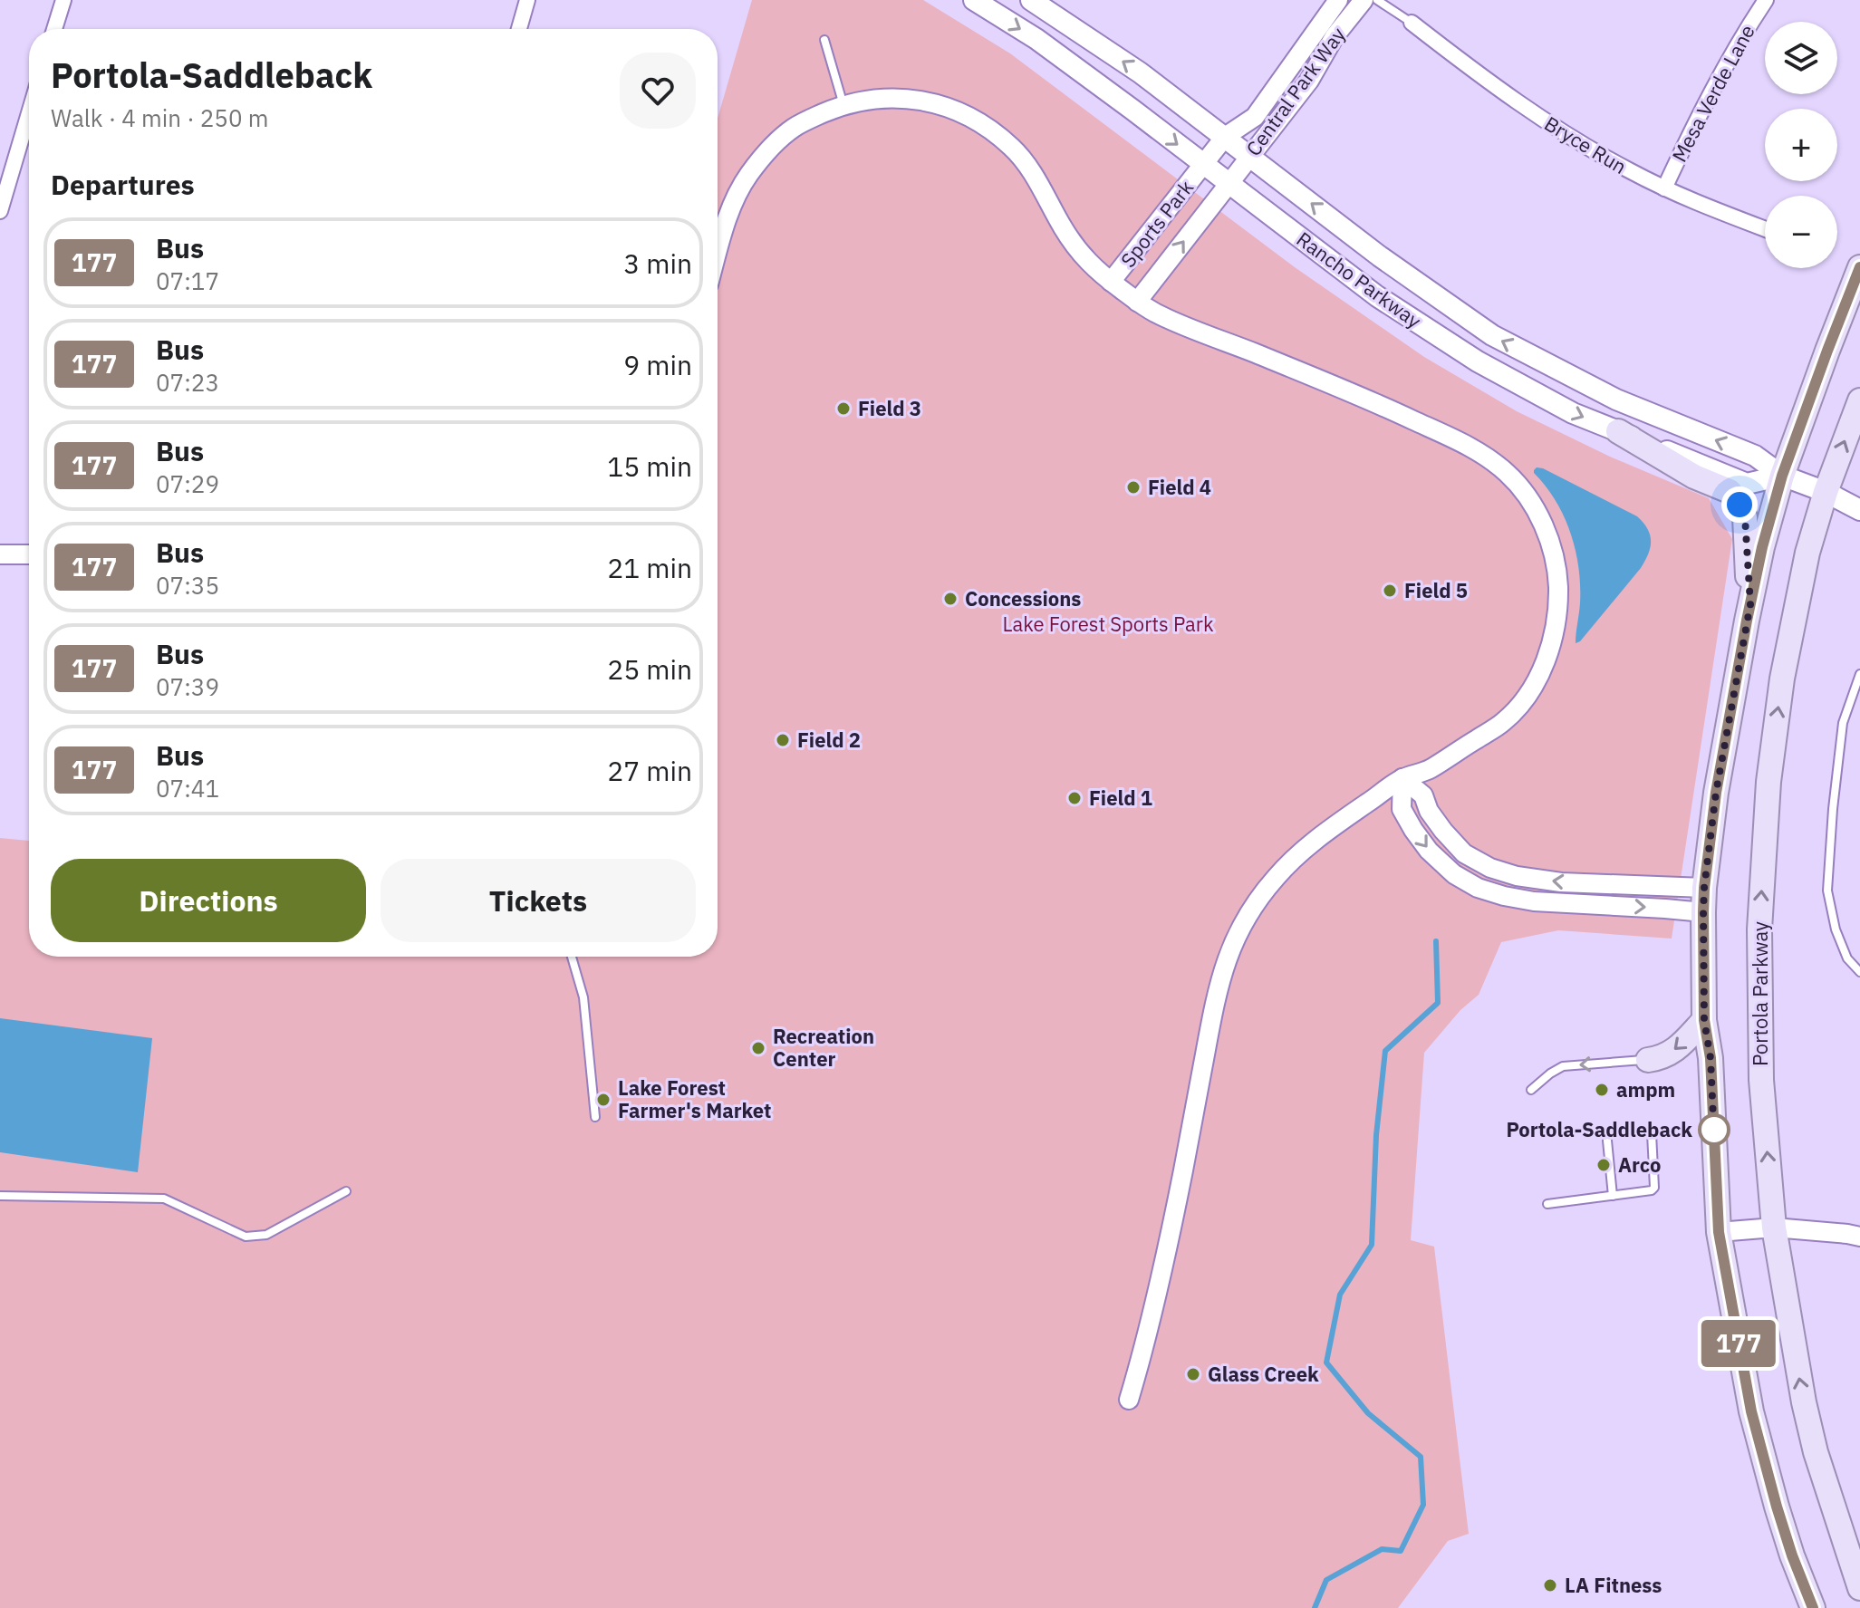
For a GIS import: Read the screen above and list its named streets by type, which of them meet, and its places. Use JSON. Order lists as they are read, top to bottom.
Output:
{
  "streets": {
    "main road": ["Rancho Parkway", "Portola Parkway"],
    "street": [
      "Central Park Way",
      "Mesa Verde Lane",
      "Bryce Run",
      "Sports Park"
    ]
  },
  "crossings": [
    ["Central Park Way", "Sports Park"],
    ["Central Park Way", "Rancho Parkway"],
    ["Mesa Verde Lane", "Bryce Run"],
    ["Sports Park", "Rancho Parkway"],
    ["Rancho Parkway", "Portola Parkway"]
  ],
  "parks": ["Lake Forest Sports Park"],
  "places": [
    "Field 3",
    "Field 4",
    "Field 5",
    "Concessions",
    "Field 2",
    "Field 1",
    "Recreation Center",
    "ampm",
    "Lake Forest Farmer's Market",
    "Portola-Saddleback",
    "Arco",
    "Glass Creek",
    "LA Fitness"
  ],
  "lines": ["bus line 177"],
  "page": {
    "on_map": "177",
    "map_buttons": ["+", "−"],
    "heading": [
      ["Portola-Saddleback", "Walk · 4 min · 250 m"],
      "Departures"
    ],
    "list": [
      {
        "mark": "177",
        "name": "Bus",
        "note": "07:17",
        "value": "3 min"
      },
      {
        "mark": "177",
        "name": "Bus",
        "note": "07:23",
        "value": "9 min"
      },
      {
        "mark": "177",
        "name": "Bus",
        "note": "07:29",
        "value": "15 min"
      },
      {
        "mark": "177",
        "name": "Bus",
        "note": "07:35",
        "value": "21 min"
      },
      {
        "mark": "177",
        "name": "Bus",
        "note": "07:39",
        "value": "25 min"
      },
      {
        "mark": "177",
        "name": "Bus",
        "note": "07:41",
        "value": "27 min"
      }
    ],
    "buttons": ["Directions", "Tickets"]
  }
}
